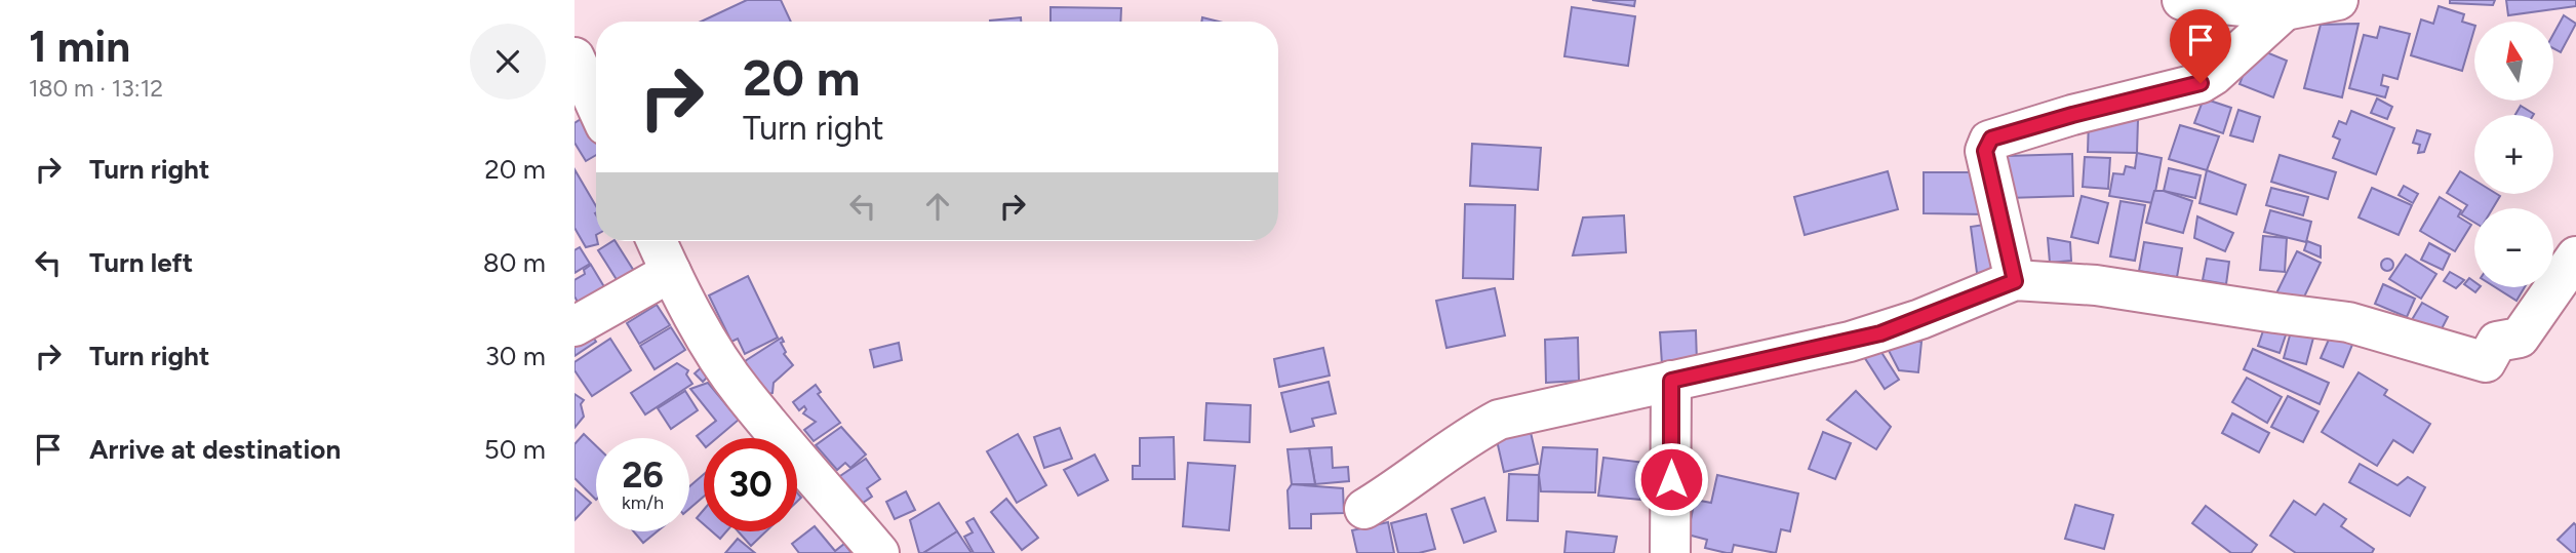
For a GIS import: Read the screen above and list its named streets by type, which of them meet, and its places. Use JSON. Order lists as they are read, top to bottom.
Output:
{
  "north": "top",
  "page": {
    "heading": ["1 min", "180 m · 13:12"],
    "map_buttons": ["+", "−"],
    "turn": ["20 m", "Turn right"],
    "list": [
      {
        "name": "Turn right",
        "value": "20 m"
      },
      {
        "name": "Turn left",
        "value": "80 m"
      },
      {
        "name": "Turn right",
        "value": "30 m"
      },
      {
        "name": "Arrive at destination",
        "value": "50 m"
      }
    ],
    "speed": "26 km/h",
    "limit": "30"
  }
}
